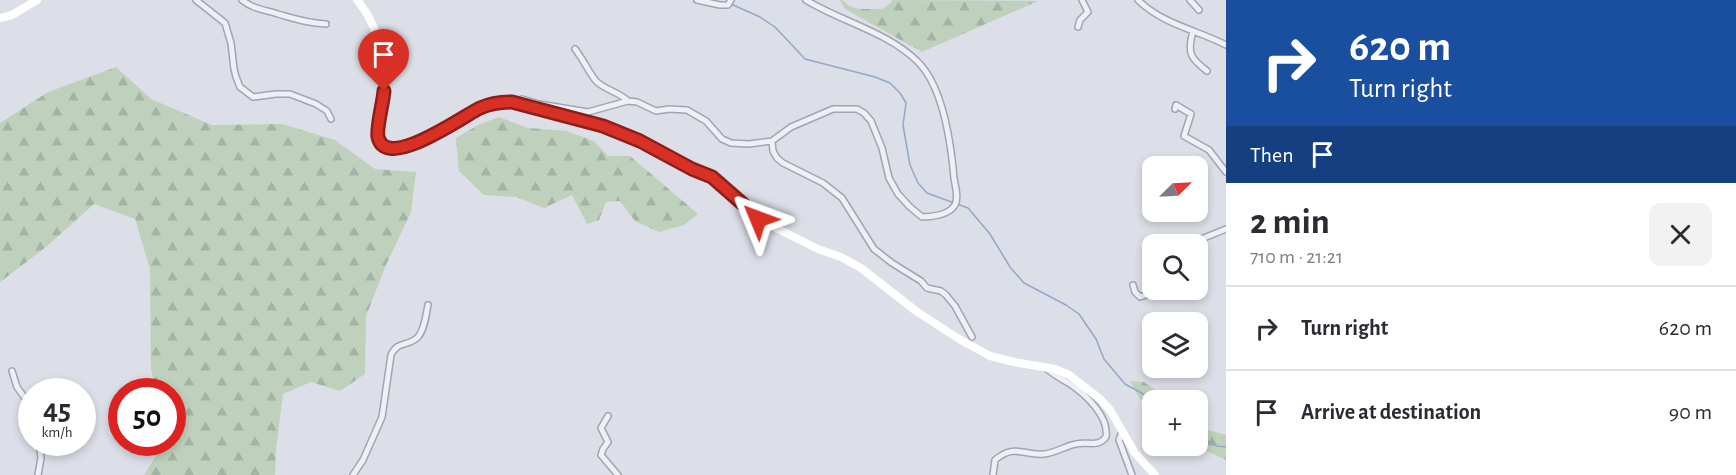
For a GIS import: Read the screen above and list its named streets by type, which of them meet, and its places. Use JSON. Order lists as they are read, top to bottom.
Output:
{
  "north": "top right",
  "page": {
    "turn": ["620 m", "Turn right"],
    "then": "Then",
    "map_buttons": "+",
    "heading": ["2 min", "710 m · 21:21"],
    "list": [
      {
        "name": "Turn right",
        "value": "620 m"
      },
      {
        "name": "Arrive at destination",
        "value": "90 m"
      }
    ],
    "speed": "45 km/h",
    "limit": "50"
  }
}
